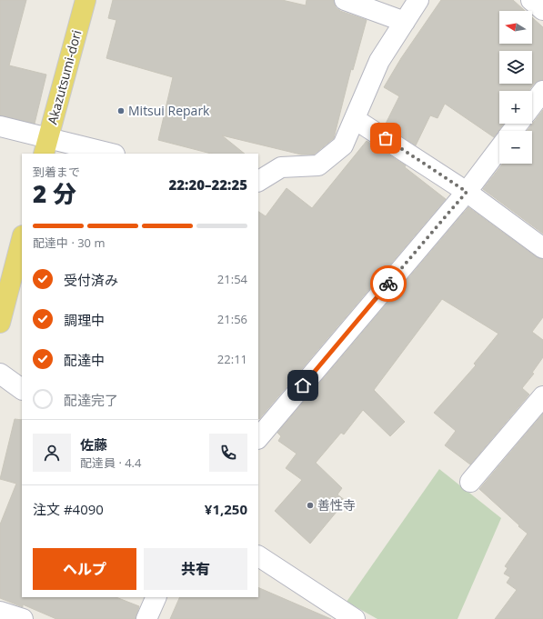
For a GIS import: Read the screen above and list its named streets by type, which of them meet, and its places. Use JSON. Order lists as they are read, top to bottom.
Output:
{
  "streets": {
    "main road": ["Akazutsumi-dori"]
  },
  "places": ["Mitsui Repark", "善性寺"],
  "north": "left",
  "page": {
    "map_buttons": ["+", "−"],
    "heading": ["2 分", "到着まで", "22:20–22:25"],
    "panel": [
      "佐藤",
      "配達員 · 4.4",
      "注文 #4090",
      "¥1,250"
    ],
    "bar": "配達中 · 30 m",
    "list": [
      ["受付済み", "21:54"],
      ["調理中", "21:56"],
      ["配達中", "22:11"],
      "配達完了"
    ],
    "buttons": ["ヘルプ", "共有"]
  }
}
